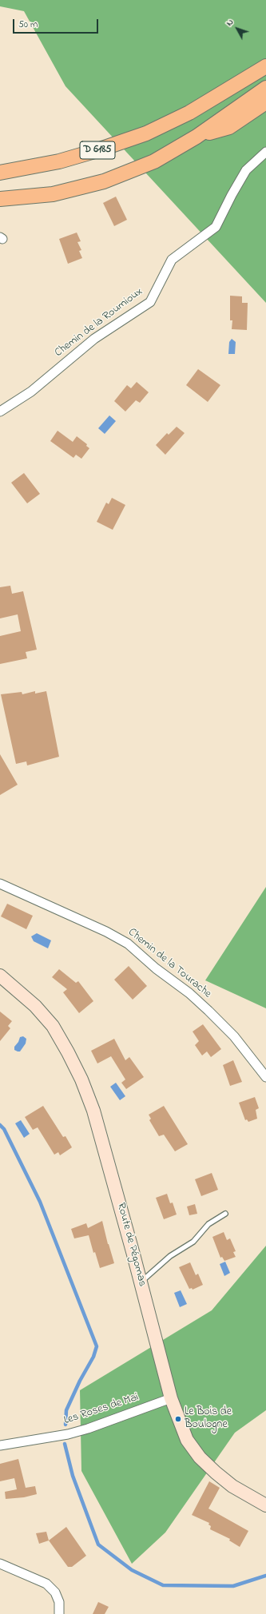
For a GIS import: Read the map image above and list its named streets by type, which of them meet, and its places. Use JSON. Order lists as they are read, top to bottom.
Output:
{
  "streets": {
    "highway": ["D 6185"],
    "main road": ["Route de Pégomas"],
    "street": ["Chemin de la Roumioux", "Chemin de la Tourache", "Les Roses de Mai"]
  },
  "crossings": [
    ["Route de Pégomas", "Les Roses de Mai"]
  ],
  "places": ["Le Bois de Boulogne"],
  "scale_bar": "50 m",
  "north": "top left"
}
